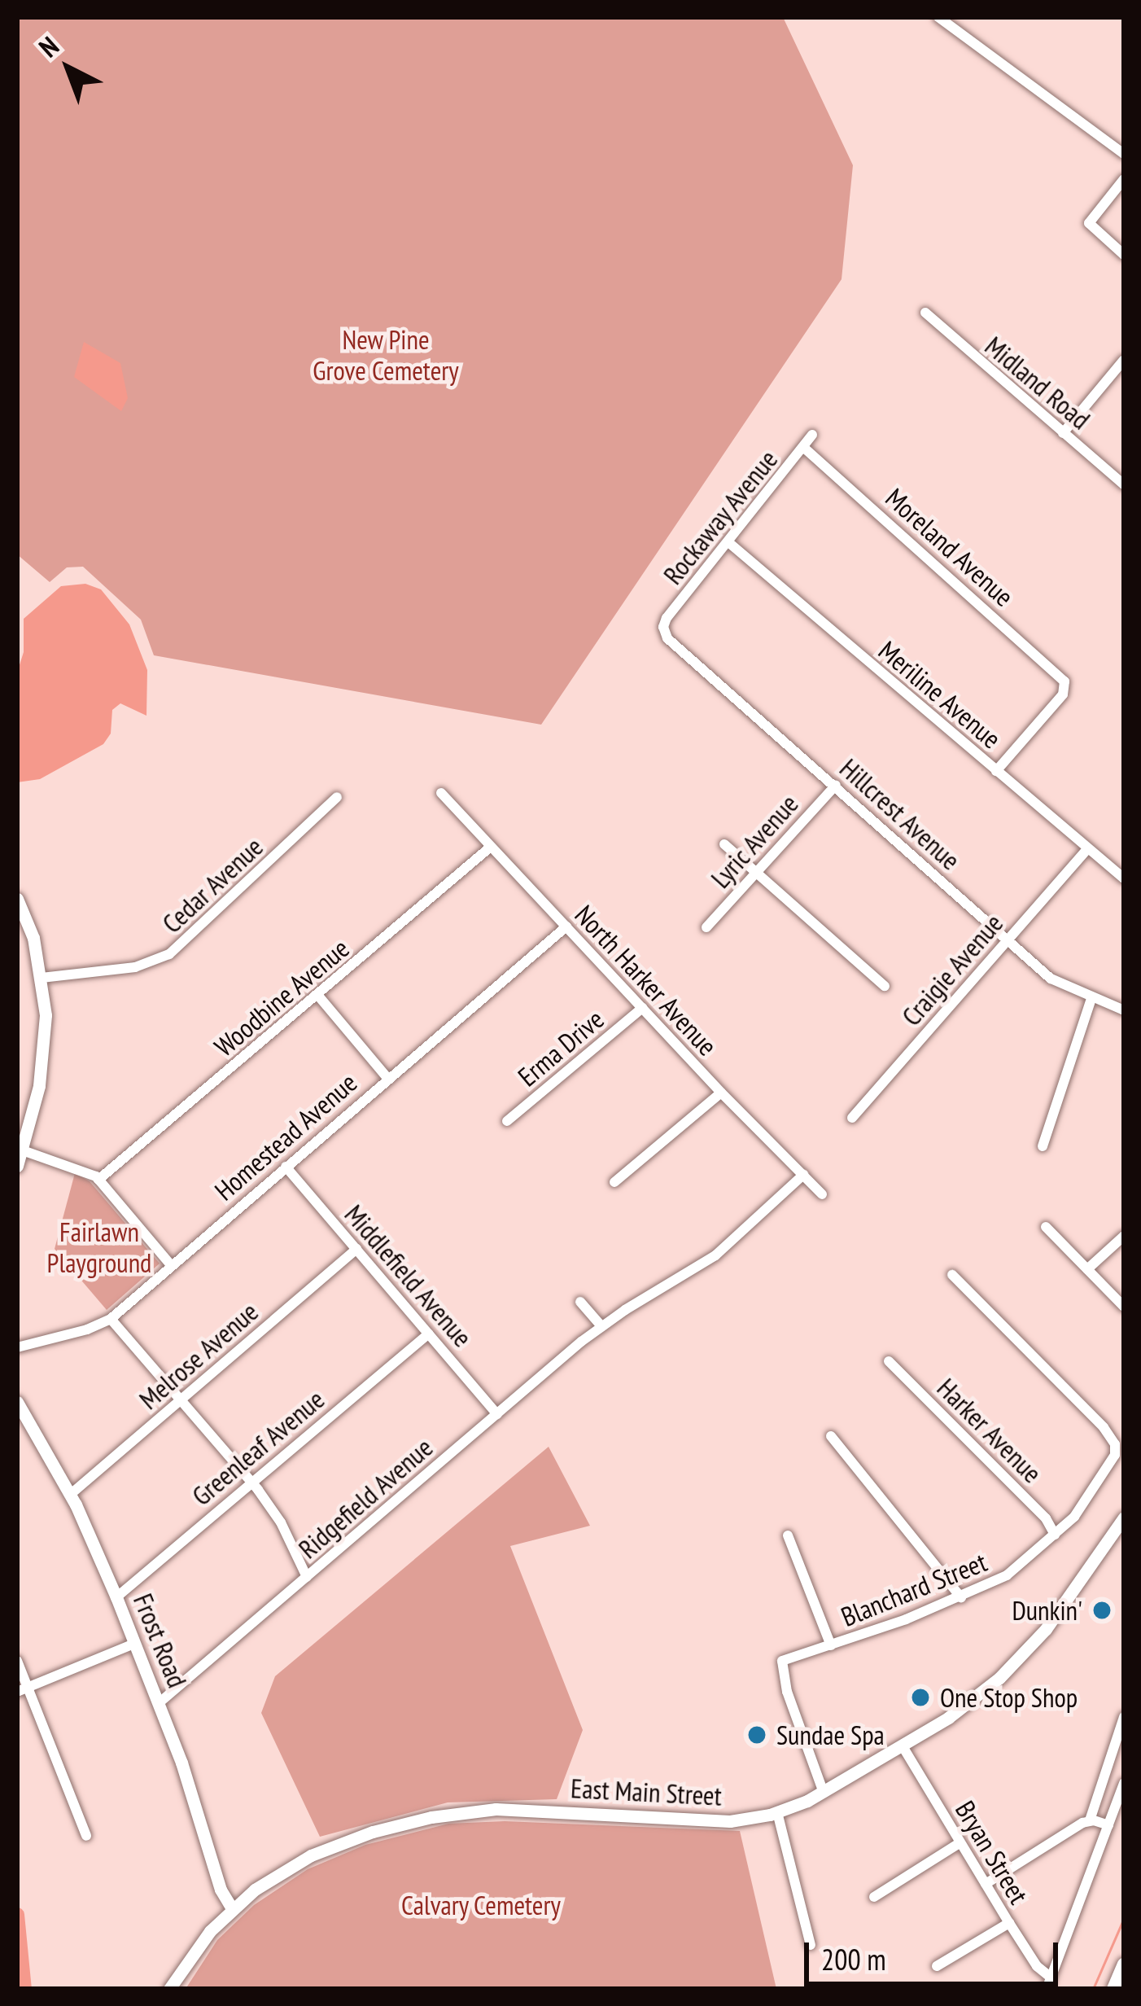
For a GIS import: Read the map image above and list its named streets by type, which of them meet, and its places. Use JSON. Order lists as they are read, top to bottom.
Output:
{
  "streets": {
    "main road": ["Frost Road", "East Main Street"],
    "street": [
      "Midland Road",
      "Rockaway Avenue",
      "Moreland Avenue",
      "Meriline Avenue",
      "Hillcrest Avenue",
      "Lyric Avenue",
      "Cedar Avenue",
      "Craigie Avenue",
      "North Harker Avenue",
      "Woodbine Avenue",
      "Erma Drive",
      "Homestead Avenue",
      "Middlefield Avenue",
      "Melrose Avenue",
      "Harker Avenue",
      "Greenleaf Avenue",
      "Ridgefield Avenue",
      "Blanchard Street",
      "Bryan Street"
    ]
  },
  "crossings": [
    ["Rockaway Avenue", "Moreland Avenue"],
    ["Rockaway Avenue", "Meriline Avenue"],
    ["Rockaway Avenue", "Hillcrest Avenue"],
    ["Moreland Avenue", "Meriline Avenue"],
    ["Meriline Avenue", "Craigie Avenue"],
    ["Hillcrest Avenue", "Lyric Avenue"],
    ["Hillcrest Avenue", "Craigie Avenue"],
    ["North Harker Avenue", "Woodbine Avenue"],
    ["North Harker Avenue", "Erma Drive"],
    ["North Harker Avenue", "Homestead Avenue"],
    ["North Harker Avenue", "Ridgefield Avenue"],
    ["Homestead Avenue", "Middlefield Avenue"],
    ["Middlefield Avenue", "Melrose Avenue"],
    ["Middlefield Avenue", "Greenleaf Avenue"],
    ["Middlefield Avenue", "Ridgefield Avenue"],
    ["Melrose Avenue", "Frost Road"],
    ["Harker Avenue", "Blanchard Street"],
    ["Greenleaf Avenue", "Frost Road"],
    ["Ridgefield Avenue", "Frost Road"],
    ["Blanchard Street", "East Main Street"],
    ["Frost Road", "East Main Street"],
    ["East Main Street", "Bryan Street"]
  ],
  "parks": ["New Pine Grove Cemetery", "Fairlawn Playground", "Calvary Cemetery"],
  "places": ["Dunkin'", "One Stop Shop", "Sundae Spa"],
  "scale_bar": "200 m",
  "north": "top left"
}
